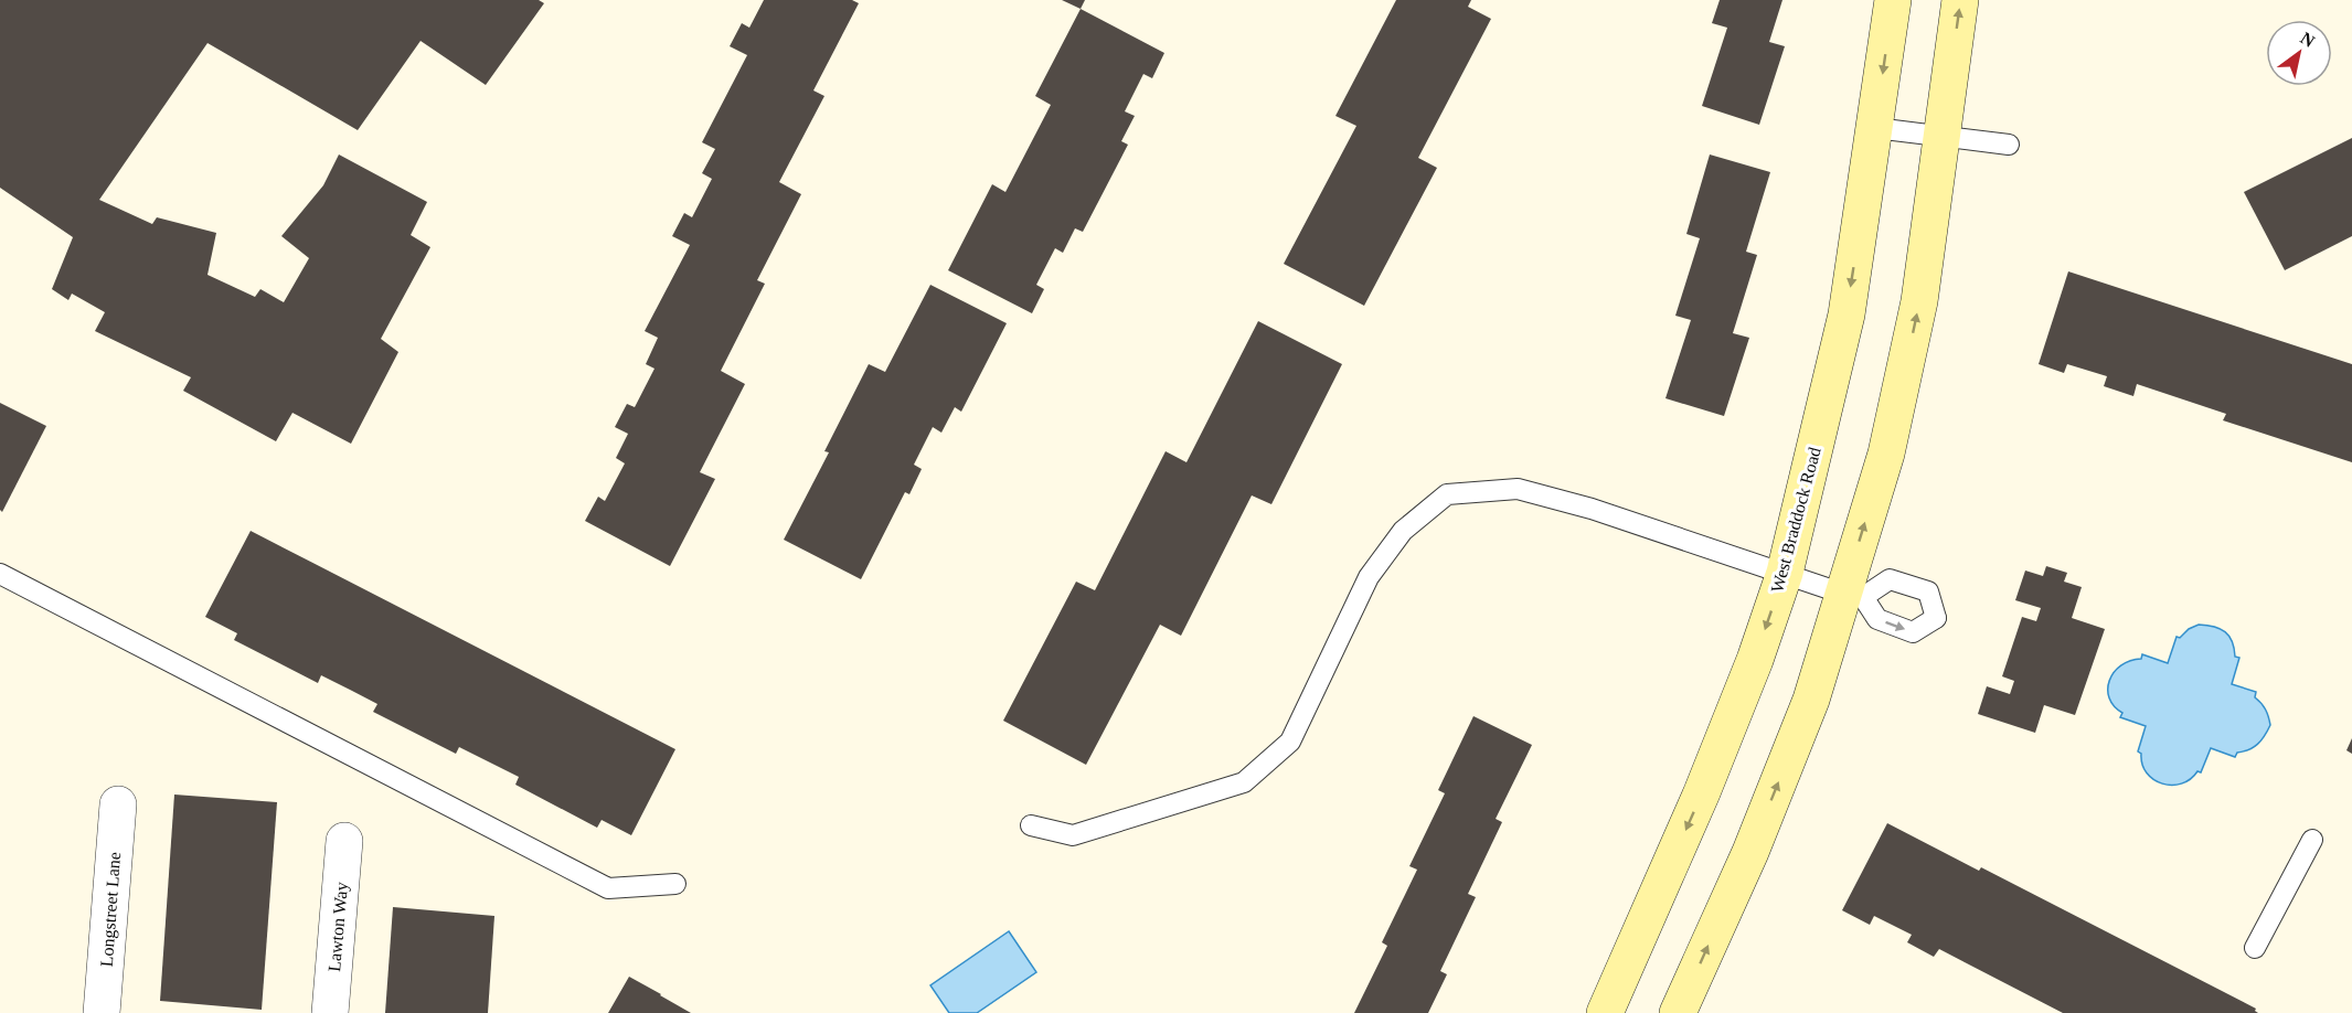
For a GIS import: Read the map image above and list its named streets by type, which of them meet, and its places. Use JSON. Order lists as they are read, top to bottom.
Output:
{
  "streets": {
    "main road": ["West Braddock Road"],
    "street": ["Longstreet Lane", "Lawton Way"]
  },
  "north": "top right"
}
